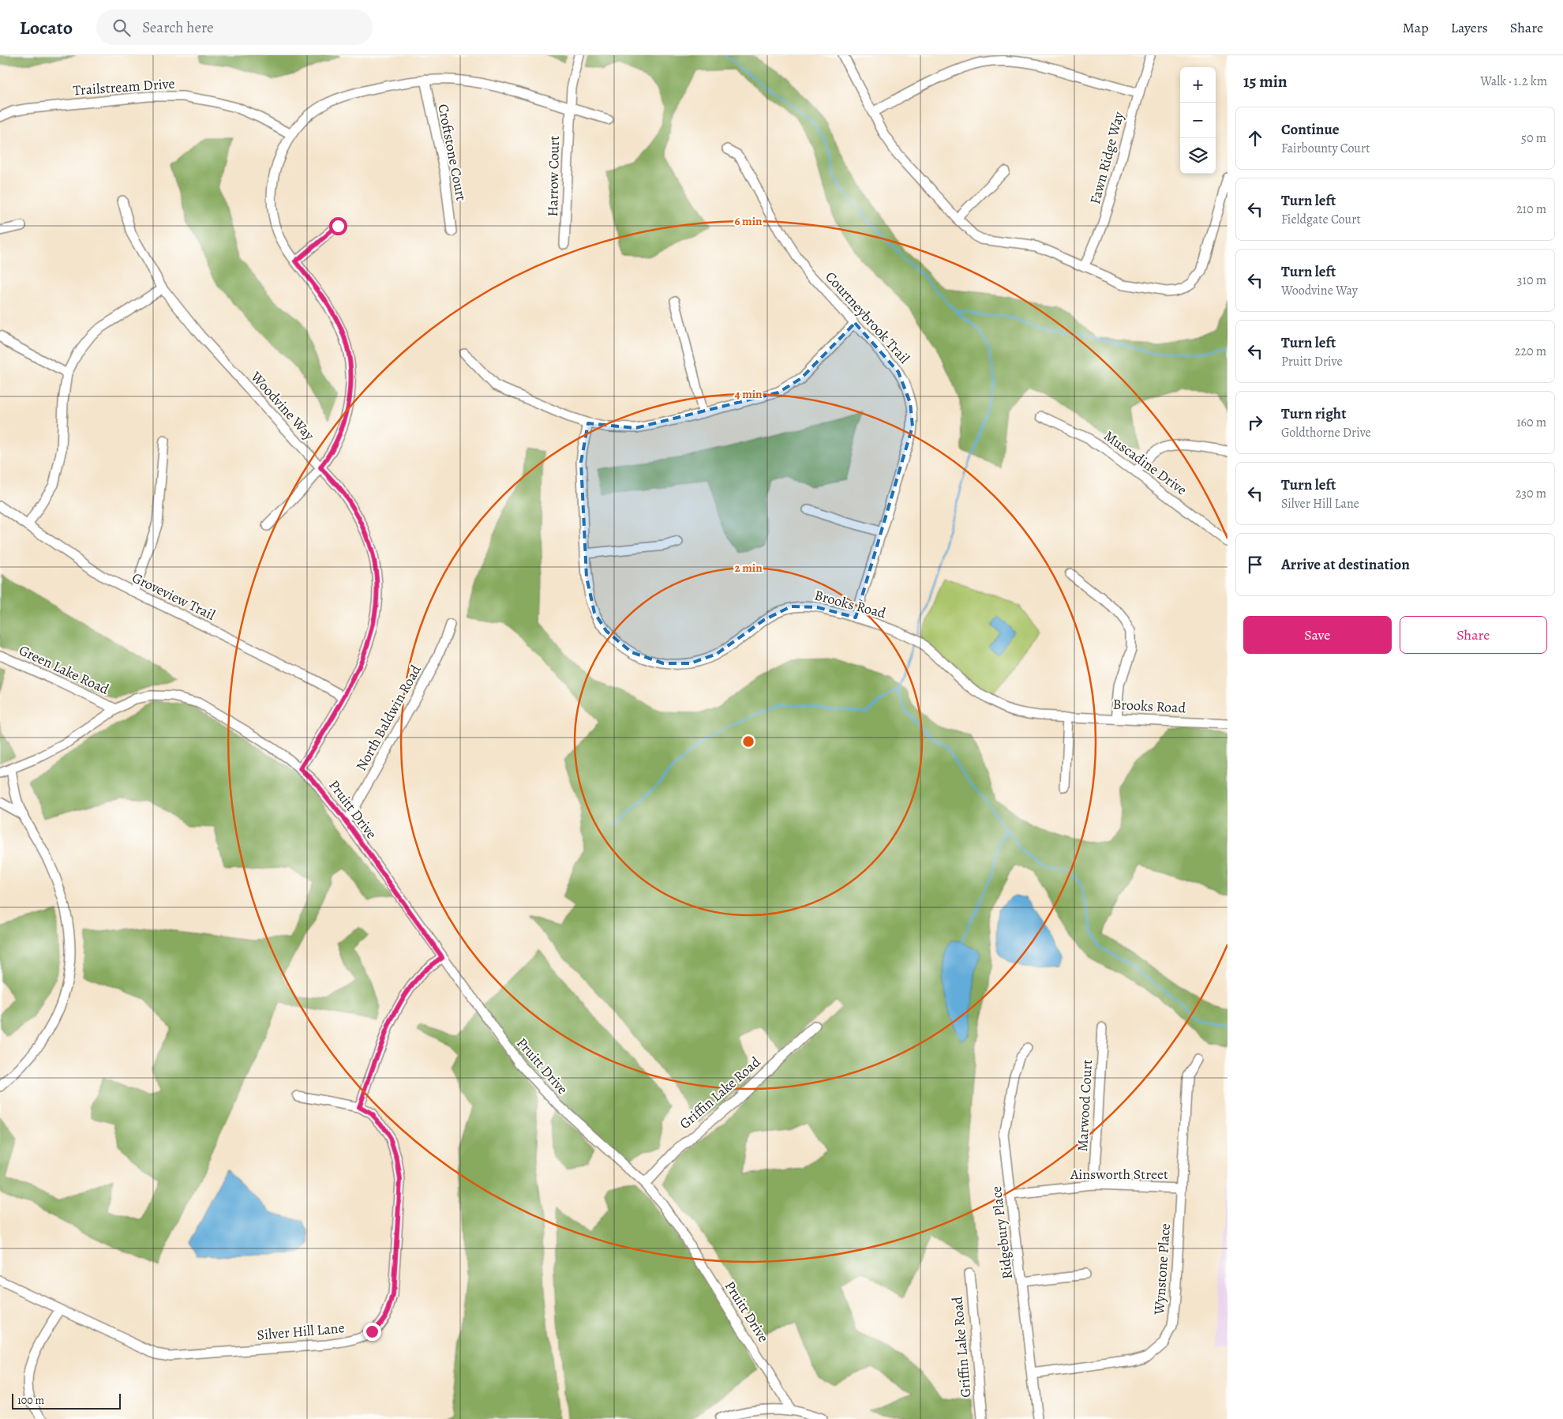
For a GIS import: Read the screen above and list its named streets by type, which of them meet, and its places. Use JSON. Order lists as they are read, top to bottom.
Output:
{
  "streets": {
    "street": [
      "Trailstream Drive",
      "Croftstone Court",
      "Fawn Ridge Way",
      "Harrow Court",
      "Courtneybrook Trail",
      "Woodvine Way",
      "Muscadine Drive",
      "Groveview Trail",
      "Brooks Road",
      "Green Lake Road",
      "North Baldwin Road",
      "Pruitt Drive",
      "Griffin Lake Road",
      "Marwood Court",
      "Ainsworth Street",
      "Ridgebury Place",
      "Wynstone Place",
      "Silver Hill Lane"
    ]
  },
  "crossings": [
    ["Courtneybrook Trail", "Brooks Road"],
    ["Woodvine Way", "Groveview Trail"],
    ["Woodvine Way", "Pruitt Drive"],
    ["Green Lake Road", "Pruitt Drive"],
    ["North Baldwin Road", "Pruitt Drive"],
    ["Pruitt Drive", "Griffin Lake Road"],
    ["Marwood Court", "Ainsworth Street"],
    ["Ainsworth Street", "Ridgebury Place"],
    ["Ainsworth Street", "Wynstone Place"],
    ["Ridgebury Place", "Wynstone Place"]
  ],
  "scale_bar": "100 m",
  "page": {
    "header": "Locato",
    "search": "Search here",
    "nav": ["Map", "Layers", "Share"],
    "heading": ["15 min", "Walk · 1.2 km"],
    "map_buttons": ["+", "−"],
    "list": [
      ["Continue", "Fairbounty Court", "50 m"],
      ["Turn left", "Fieldgate Court", "210 m"],
      ["Turn left", "Woodvine Way", "310 m"],
      ["Turn left", "Pruitt Drive", "220 m"],
      ["Turn right", "Goldthorne Drive", "160 m"],
      ["Turn left", "Silver Hill Lane", "230 m"],
      "Arrive at destination"
    ],
    "buttons": ["Save", "Share"],
    "scale": "100 m"
  },
  "rings": ["6 min", "4 min", "2 min"]
}
